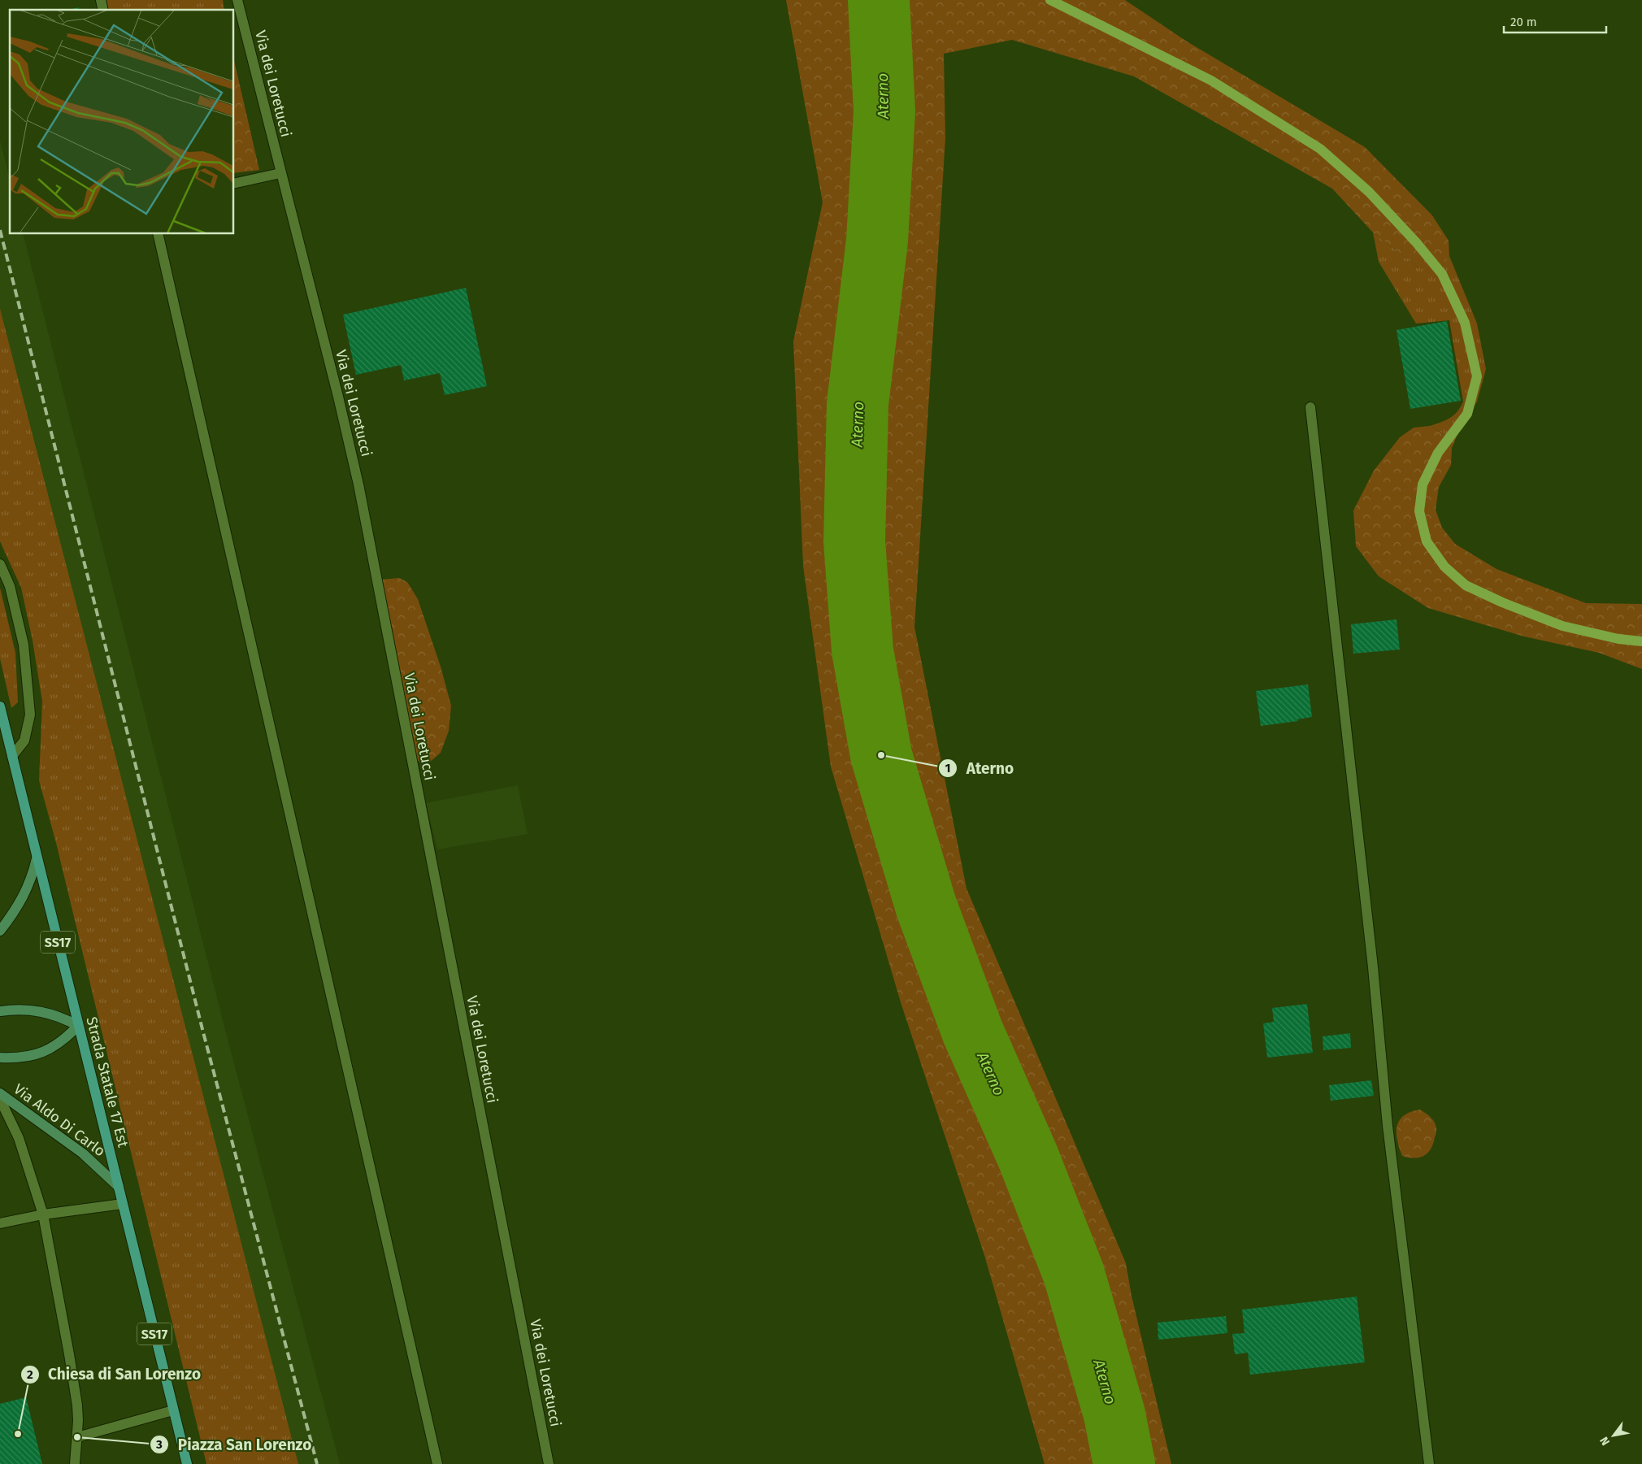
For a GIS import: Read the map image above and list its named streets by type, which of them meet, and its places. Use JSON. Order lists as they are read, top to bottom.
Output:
{
  "streets": {
    "main road": ["SS17", "Strada Statale 17 Est"],
    "street": ["Via dei Loretucci", "Via Aldo Di Carlo"]
  },
  "crossings": [
    ["Strada Statale 17 Est", "Via Aldo Di Carlo"]
  ],
  "water": ["Aterno"],
  "places": ["Aterno", "Chiesa di San Lorenzo", "Piazza San Lorenzo"],
  "scale_bar": "20 m",
  "north": "bottom left"
}
